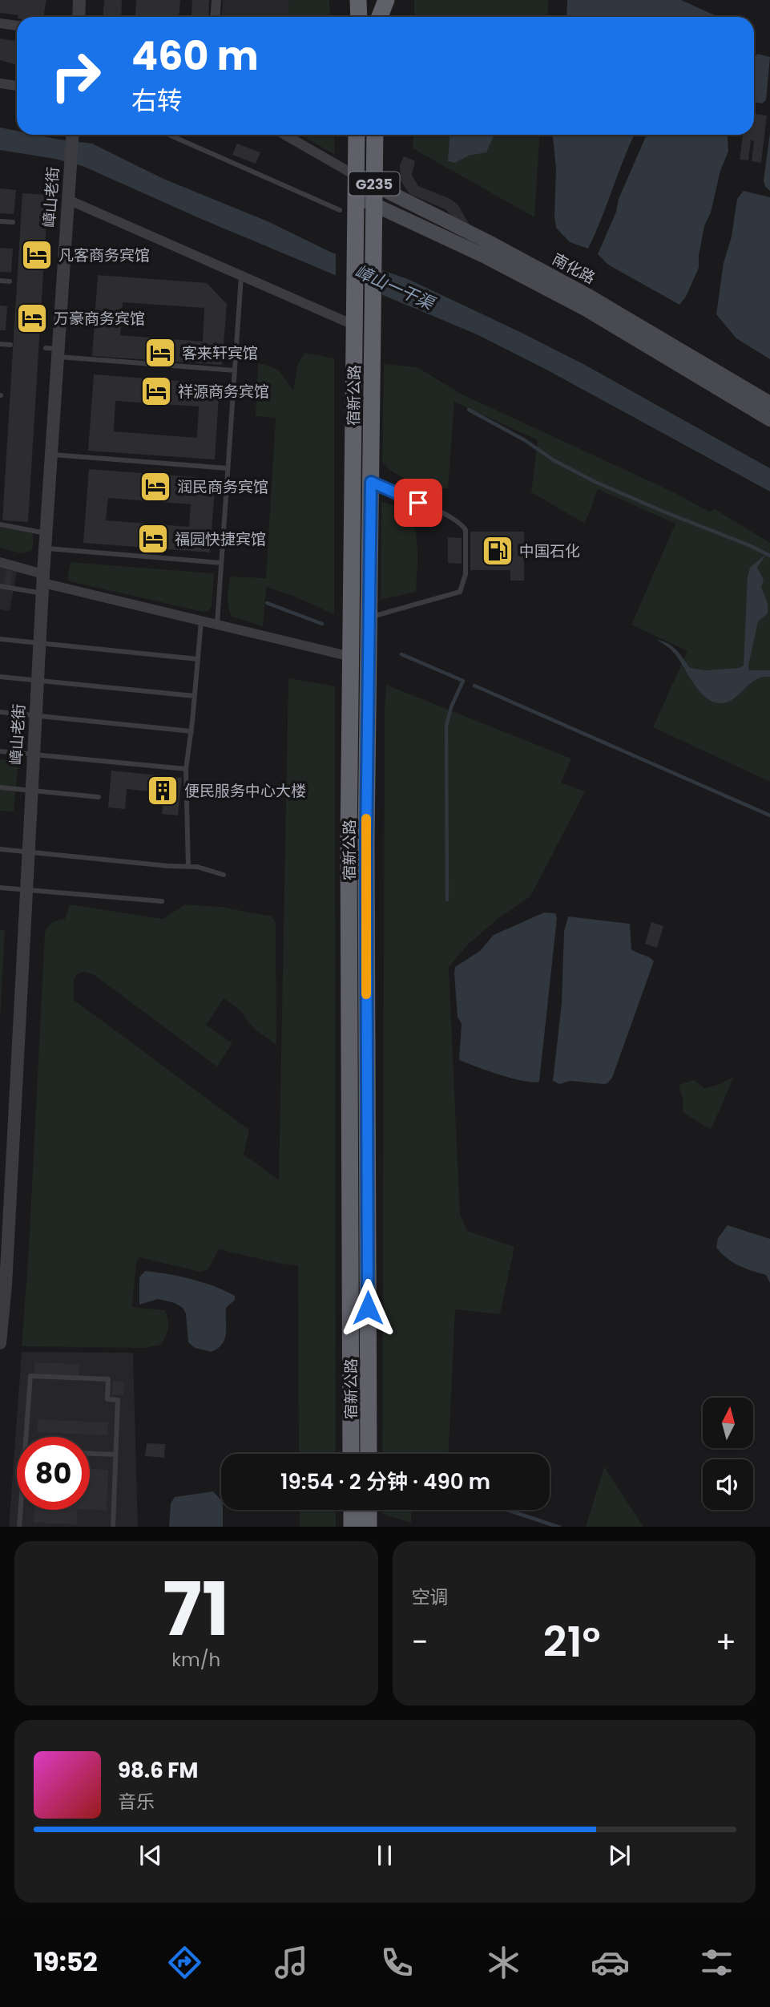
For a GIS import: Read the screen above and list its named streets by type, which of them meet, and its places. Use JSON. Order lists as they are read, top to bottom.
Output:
{
  "streets": {
    "highway": ["G235", "宿新公路"],
    "main road": ["南化路"],
    "street": ["嶂山老街"]
  },
  "crossings": [
    ["G235", "南化路"],
    ["G235", "宿新公路"],
    ["南化路", "宿新公路"]
  ],
  "water": ["嶂山一干渠"],
  "places": {
    "hotel": [
      "凡客商务宾馆",
      "万豪商务宾馆",
      "客来轩宾馆",
      "祥源商务宾馆",
      "润民商务宾馆",
      "福园快捷宾馆"
    ],
    "fuel station": ["中国石化"],
    "building": ["便民服务中心大楼"]
  },
  "north": "top",
  "page": {
    "turn": ["460 m", "右转"],
    "limit": "80",
    "trip": "19:54 · 2 分钟 · 490 m",
    "tile": [
      ["71", "km/h"],
      "空调"
    ],
    "heat": ["−", "21°", "+"],
    "song": ["98.6 FM", "音乐"],
    "tabs": "19:52"
  }
}
